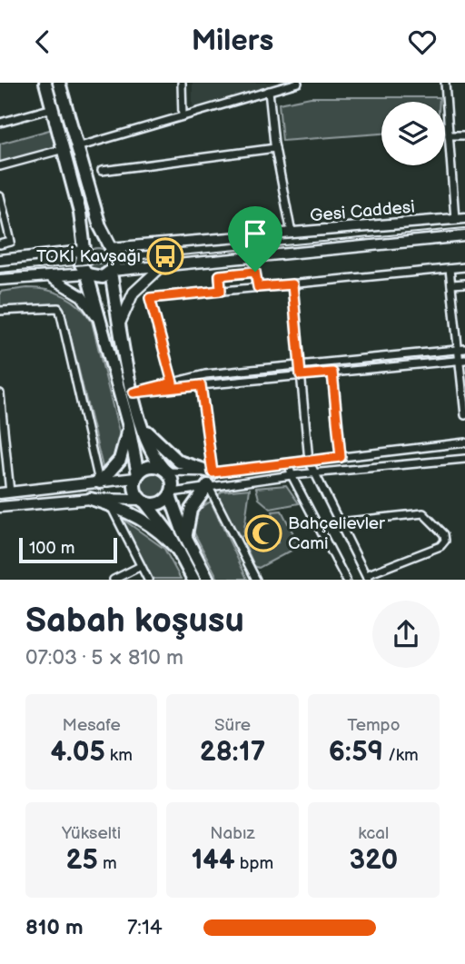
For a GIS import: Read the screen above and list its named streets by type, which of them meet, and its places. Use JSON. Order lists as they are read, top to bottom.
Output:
{
  "streets": {
    "main road": ["Gesi Caddesi"]
  },
  "places": {
    "bus stop": ["TOKİ Kavşağı"],
    "mosque": ["Bahçelievler Cami"]
  },
  "scale_bar": "100 m",
  "page": {
    "header": "Milers",
    "scale": "100 m",
    "heading": ["Sabah koşusu", "07:03 · 5 × 810 m"],
    "stats": [
      ["Mesafe", "4.05 km"],
      ["Süre", "28:17"],
      ["Tempo", "6:59 /km"],
      ["Yükselti", "25 m"],
      ["Nabız", "144 bpm"],
      ["kcal", "320"]
    ],
    "list": [
      {
        "name": "810 m",
        "note": "7:14"
      }
    ]
  }
}
